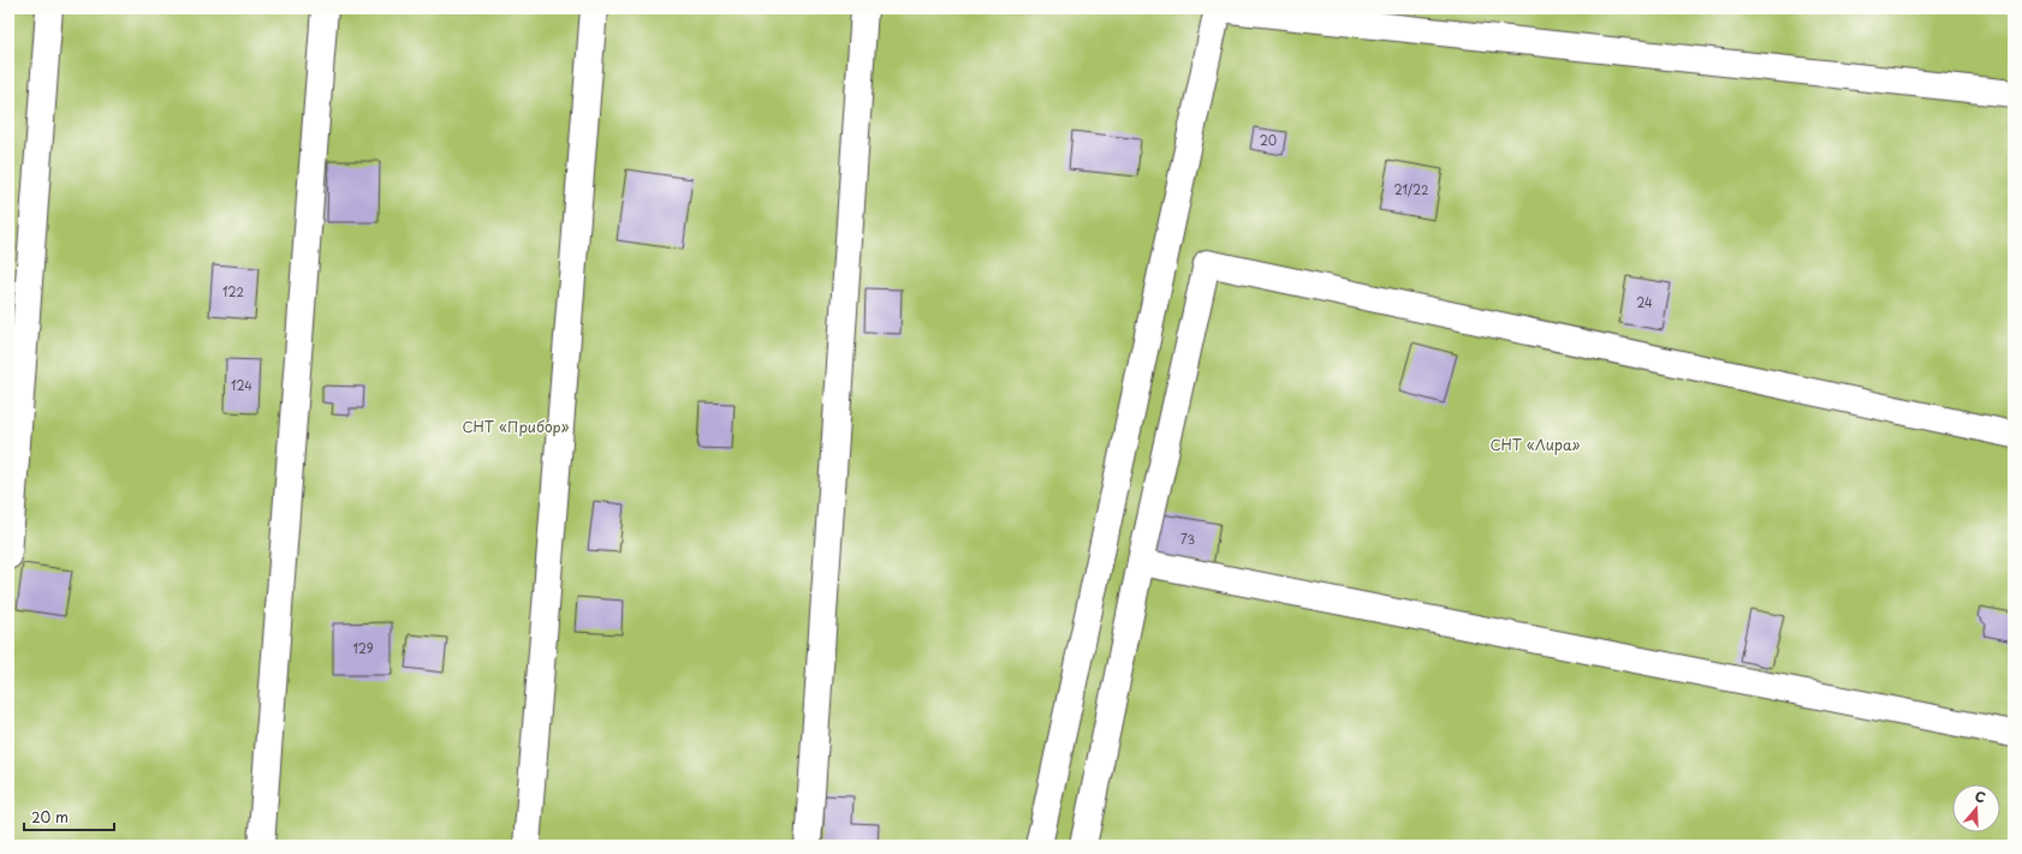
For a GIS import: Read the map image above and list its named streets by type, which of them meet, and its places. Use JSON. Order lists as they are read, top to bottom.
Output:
{
  "parks": ["СНТ «Прибор»", "СНТ «Лира»"],
  "house_numbers": [
    "20",
    "21/22",
    "122",
    "24",
    "124",
    "73",
    "129"
  ],
  "scale_bar": "20 m",
  "north": "top"
}
